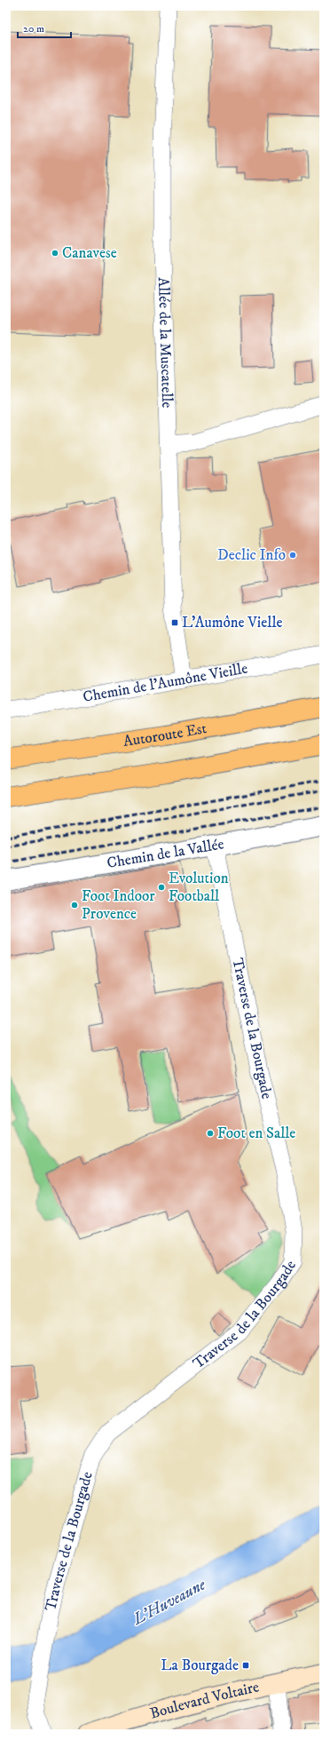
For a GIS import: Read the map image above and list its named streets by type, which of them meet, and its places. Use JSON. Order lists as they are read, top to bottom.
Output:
{
  "streets": {
    "highway": ["Autoroute Est"],
    "main road": ["Boulevard Voltaire"],
    "street": [
      "Allée de la Muscatelle",
      "Chemin de l'Aumône Vieille",
      "Chemin de la Vallée",
      "Traverse de la Bourgade"
    ]
  },
  "crossings": [
    ["Allée de la Muscatelle", "Chemin de l'Aumône Vieille"],
    ["Chemin de la Vallée", "Traverse de la Bourgade"]
  ],
  "water": ["L'Huveaune"],
  "places": {
    "other": [
      "Canavese",
      "Declic Info",
      "Evolution Football",
      "Foot Indoor Provence",
      "Foot en Salle"
    ],
    "transit": ["L'Aumône Vielle", "La Bourgade"]
  },
  "scale_bar": "20 m"
}
